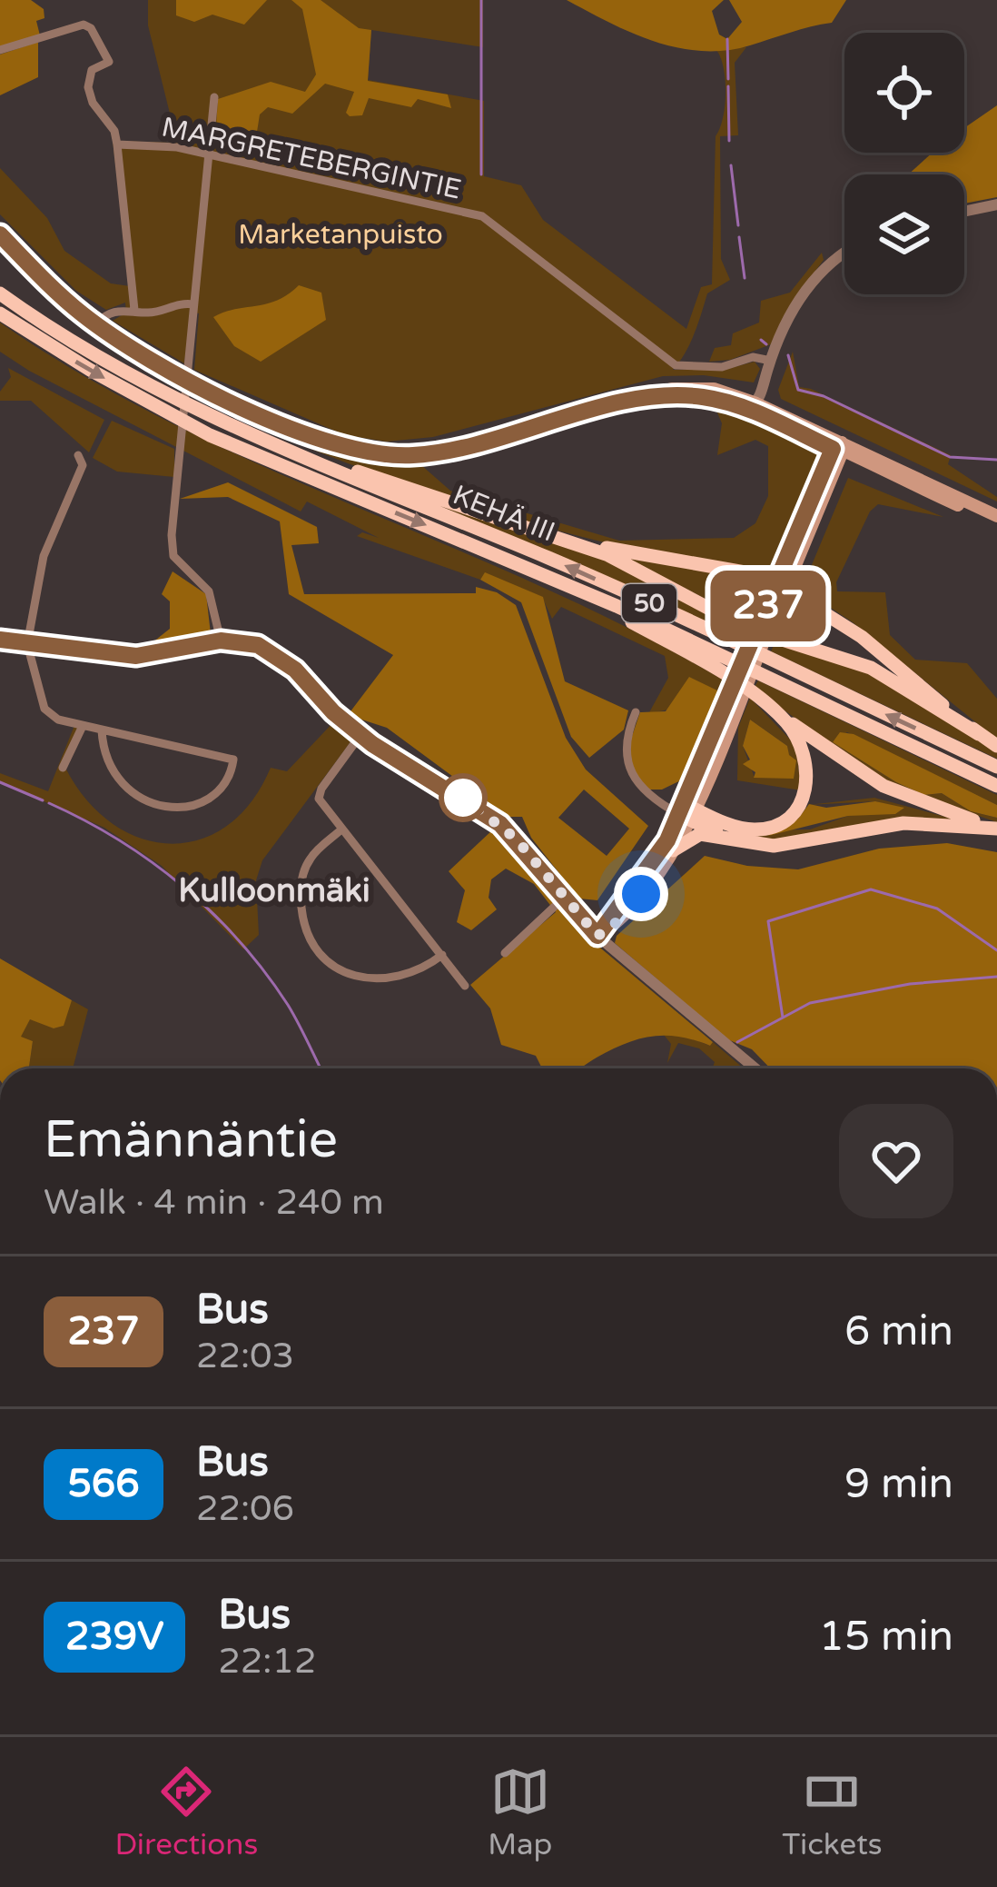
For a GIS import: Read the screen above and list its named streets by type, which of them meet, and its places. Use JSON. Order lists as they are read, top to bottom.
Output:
{
  "streets": {
    "highway": ["KEHÄ III", "50"],
    "street": ["MARGRETEBERGINTIE"]
  },
  "districts": ["Kulloonmäki"],
  "parks": ["Marketanpuisto"],
  "lines": ["bus line 237"],
  "page": {
    "on_map": "237",
    "heading": ["Emännäntie", "Walk · 4 min · 240 m"],
    "list": [
      {
        "mark": "237",
        "name": "Bus",
        "note": "22:03",
        "value": "6 min"
      },
      {
        "mark": "566",
        "name": "Bus",
        "note": "22:06",
        "value": "9 min"
      },
      {
        "mark": "239V",
        "name": "Bus",
        "note": "22:12",
        "value": "15 min"
      }
    ],
    "tabs": ["Directions", "Map", "Tickets"]
  }
}
